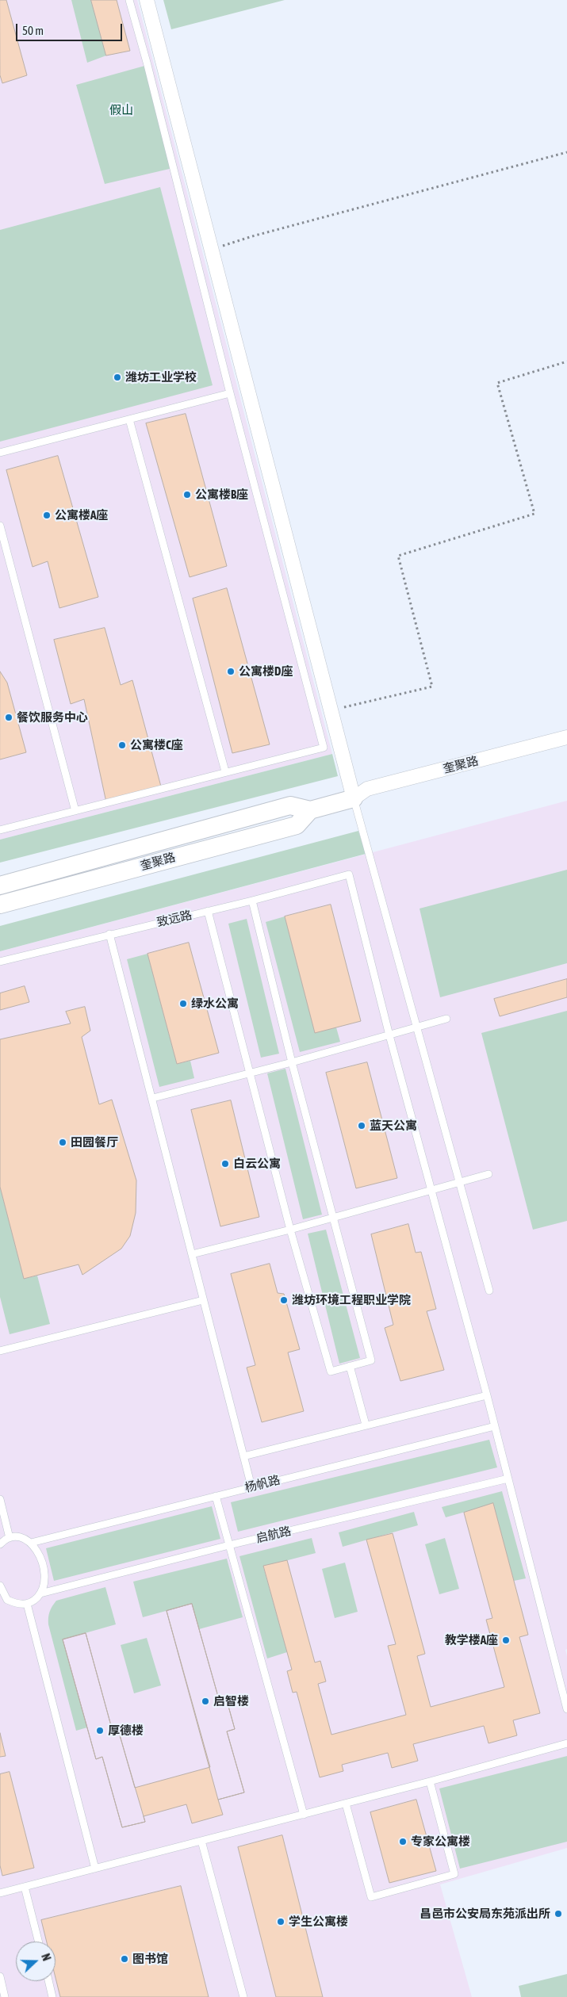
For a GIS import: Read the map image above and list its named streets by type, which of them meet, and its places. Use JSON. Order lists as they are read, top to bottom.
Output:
{
  "streets": {
    "street": ["奎聚路"],
    "lane": ["致远路", "杨帆路", "启航路"]
  },
  "parks": ["假山"],
  "places": [
    "潍坊工业学校",
    "公寓楼B座",
    "公寓楼A座",
    "公寓楼D座",
    "餐饮服务中心",
    "公寓楼C座",
    "绿水公寓",
    "蓝天公寓",
    "田园餐厅",
    "白云公寓",
    "潍坊环境工程职业学院",
    "教学楼A座",
    "启智楼",
    "厚德楼",
    "专家公寓楼",
    "昌邑市公安局东苑派出所",
    "学生公寓楼",
    "图书馆"
  ],
  "scale_bar": "50 m",
  "north": "right"
}
